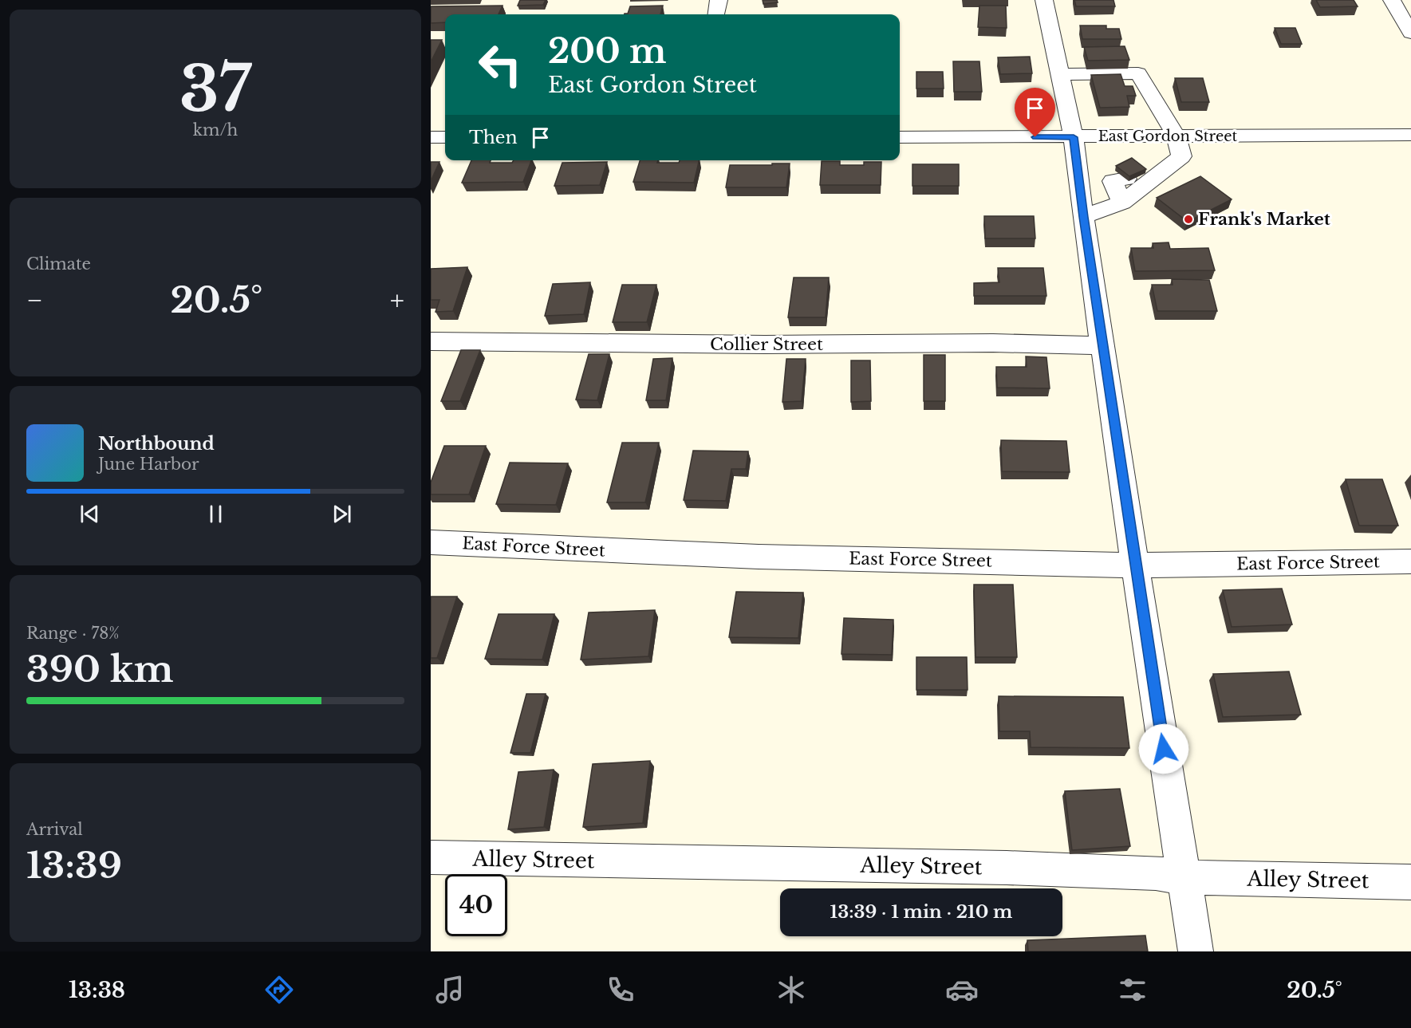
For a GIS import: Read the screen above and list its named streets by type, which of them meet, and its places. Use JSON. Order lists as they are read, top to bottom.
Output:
{
  "streets": {
    "street": [
      "East Gordon Street",
      "Collier Street",
      "East Force Street",
      "Alley Street"
    ]
  },
  "places": ["Frank's Market"],
  "page": {
    "tile": [
      ["37", "km/h"],
      "Climate",
      ["Range · 78%", "390 km"],
      ["Arrival", "13:39"]
    ],
    "turn": ["200 m", "East Gordon Street"],
    "then": "Then",
    "heat": ["−", "20.5°", "+"],
    "song": ["Northbound", "June Harbor"],
    "limit": "40",
    "trip": "13:39 · 1 min · 210 m",
    "tabs": ["13:38", "20.5°"]
  }
}
